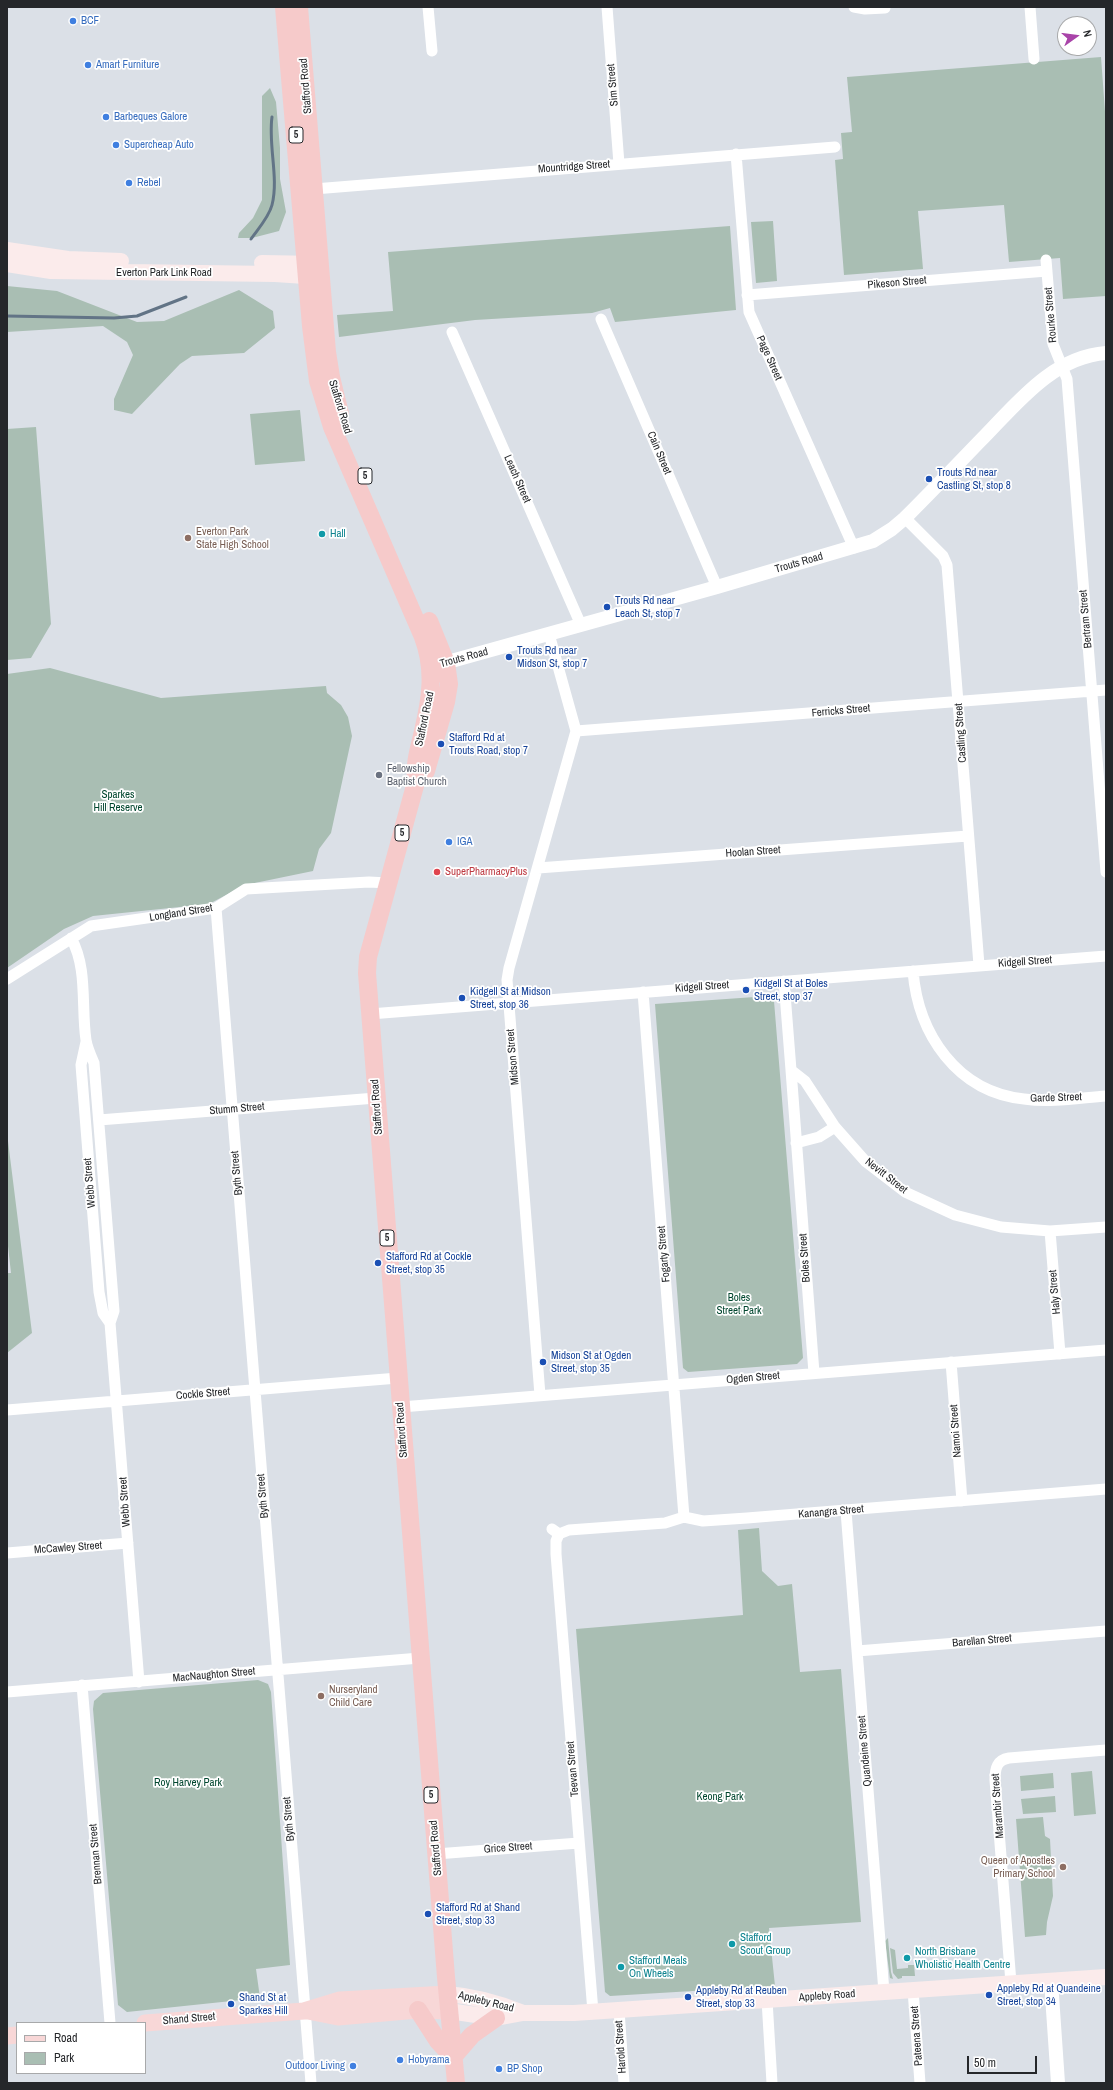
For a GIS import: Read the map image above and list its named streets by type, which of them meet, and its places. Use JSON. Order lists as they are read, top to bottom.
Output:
{
  "streets": {
    "highway": ["Stafford Road", "5"],
    "main road": ["Everton Park Link Road", "Appleby Road", "Shand Street"],
    "street": [
      "Sim Street",
      "Mountridge Street",
      "Pikeson Street",
      "Rourke Street",
      "Page Street",
      "Cain Street",
      "Leach Street",
      "Trouts Road",
      "Bertram Street",
      "Ferricks Street",
      "Castling Street",
      "Hoolan Street",
      "Longland Street",
      "Kidgell Street",
      "Midson Street",
      "Garde Street",
      "Stumm Street",
      "Byth Street",
      "Nevitt Street",
      "Webb Street",
      "Fogarty Street",
      "Boles Street",
      "Haly Street",
      "Ogden Street",
      "Cockle Street",
      "Namoi Street",
      "Kanangra Street",
      "McCawley Street",
      "Barellan Street",
      "MacNaughton Street",
      "Quandeine Street",
      "Teevan Street",
      "Marambir Street",
      "Grice Street",
      "Brennan Street",
      "Pateena Street",
      "Harold Street"
    ]
  },
  "crossings": [
    ["Sim Street", "Mountridge Street"],
    ["Stafford Road", "Mountridge Street"],
    ["Stafford Road", "Everton Park Link Road"],
    ["Stafford Road", "Trouts Road"],
    ["Stafford Road", "Longland Street"],
    ["Stafford Road", "Kidgell Street"],
    ["Stafford Road", "Stumm Street"],
    ["Stafford Road", "Ogden Street"],
    ["Stafford Road", "Cockle Street"],
    ["Stafford Road", "MacNaughton Street"],
    ["Stafford Road", "Grice Street"],
    ["Stafford Road", "Appleby Road"],
    ["Stafford Road", "Shand Street"],
    ["Mountridge Street", "Page Street"],
    ["Pikeson Street", "Rourke Street"],
    ["Pikeson Street", "Page Street"],
    ["Rourke Street", "Trouts Road"],
    ["Rourke Street", "Bertram Street"],
    ["Page Street", "Trouts Road"],
    ["Cain Street", "Trouts Road"],
    ["Leach Street", "Trouts Road"],
    ["Trouts Road", "Bertram Street"],
    ["Trouts Road", "Castling Street"],
    ["Bertram Street", "Ferricks Street"],
    ["Ferricks Street", "Castling Street"],
    ["Ferricks Street", "Midson Street"],
    ["Castling Street", "Hoolan Street"],
    ["Castling Street", "Kidgell Street"],
    ["Hoolan Street", "Midson Street"],
    ["Longland Street", "Byth Street"],
    ["Longland Street", "Webb Street"],
    ["Kidgell Street", "Midson Street"],
    ["Kidgell Street", "Garde Street"],
    ["Kidgell Street", "Fogarty Street"],
    ["Midson Street", "Ogden Street"],
    ["Stumm Street", "Byth Street"],
    ["Stumm Street", "Webb Street"],
    ["Byth Street", "Cockle Street"],
    ["Byth Street", "MacNaughton Street"],
    ["Byth Street", "Shand Street"],
    ["Nevitt Street", "Boles Street"],
    ["Nevitt Street", "Haly Street"],
    ["Webb Street", "Cockle Street"],
    ["Webb Street", "McCawley Street"],
    ["Webb Street", "MacNaughton Street"],
    ["Fogarty Street", "Ogden Street"],
    ["Fogarty Street", "Kanangra Street"],
    ["Boles Street", "Ogden Street"],
    ["Haly Street", "Ogden Street"],
    ["Ogden Street", "Namoi Street"],
    ["Namoi Street", "Kanangra Street"],
    ["Kanangra Street", "Quandeine Street"],
    ["Kanangra Street", "Teevan Street"],
    ["Barellan Street", "Quandeine Street"],
    ["MacNaughton Street", "Brennan Street"],
    ["Quandeine Street", "Appleby Road"],
    ["Teevan Street", "Grice Street"],
    ["Teevan Street", "Appleby Road"],
    ["Marambir Street", "Appleby Road"],
    ["Appleby Road", "Shand Street"],
    ["Appleby Road", "Pateena Street"],
    ["Appleby Road", "Harold Street"]
  ],
  "parks": [
    "Sparkes Hill Reserve",
    "Boles Street Park",
    "Roy Harvey Park",
    "Keong Park"
  ],
  "places": [
    "BCF",
    "Amart Furniture",
    "Barbeques Galore",
    "Supercheap Auto",
    "Rebel",
    "Trouts Rd near Castling St, stop 8",
    "Hall",
    "Everton Park State High School",
    "Trouts Rd near Leach St, stop 7",
    "Trouts Rd near Midson St, stop 7",
    "Stafford Rd at Trouts Road, stop 7",
    "Fellowship Baptist Church",
    "IGA",
    "SuperPharmacyPlus",
    "Kidgell St at Boles Street, stop 37",
    "Kidgell St at Midson Street, stop 36",
    "Stafford Rd at Cockle Street, stop 35",
    "Midson St at Ogden Street, stop 35",
    "Nurseryland Child Care",
    "Queen of Apostles Primary School",
    "Stafford Rd at Shand Street, stop 33",
    "Stafford Scout Group",
    "North Brisbane Wholistic Health Centre",
    "Stafford Meals On Wheels",
    "Appleby Rd at Quandeine Street, stop 34",
    "Appleby Rd at Reuben Street, stop 33",
    "Shand St at Sparkes Hill",
    "Hobyrama",
    "Outdoor Living",
    "BP Shop"
  ],
  "legend": ["Road", "Park"],
  "scale_bar": "50 m",
  "north": "right"
}
